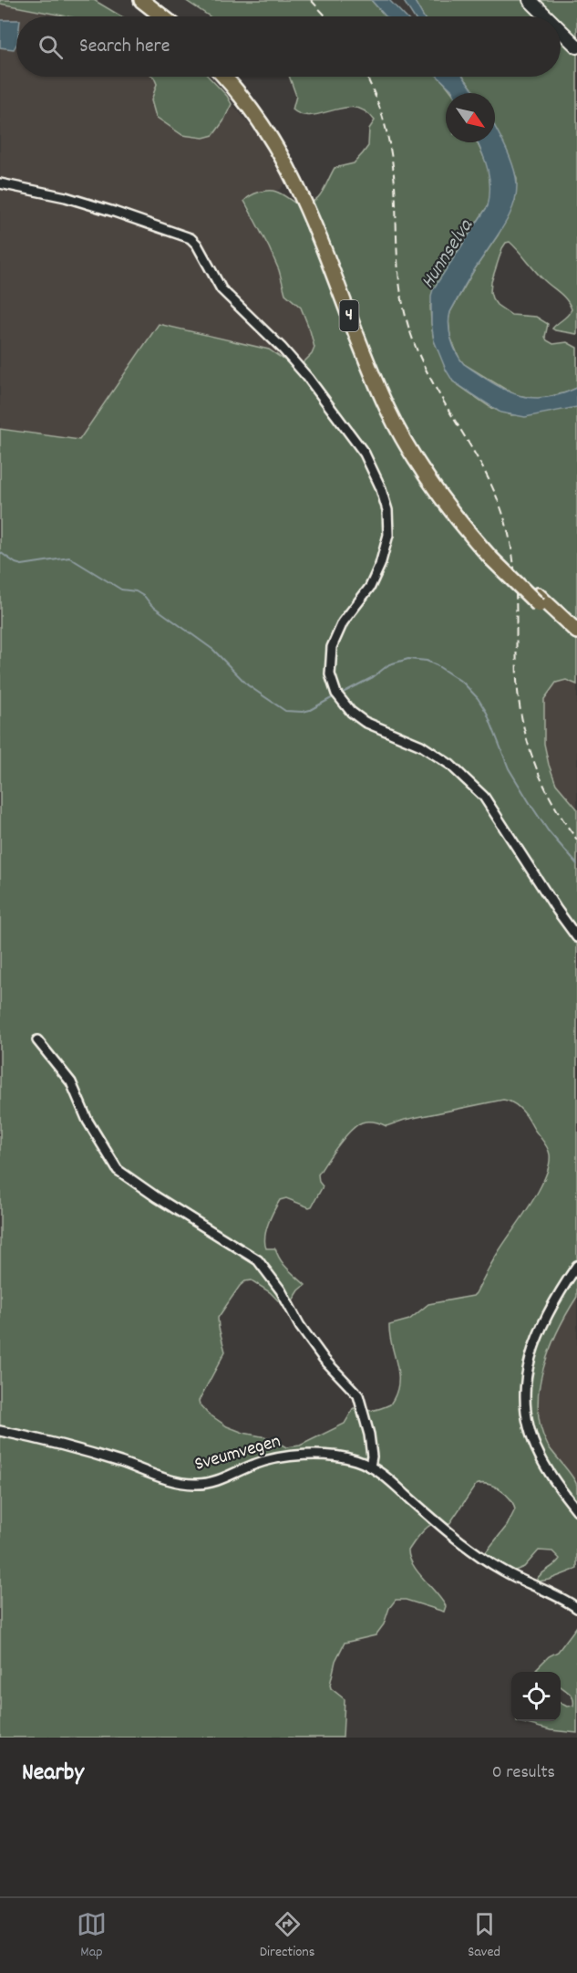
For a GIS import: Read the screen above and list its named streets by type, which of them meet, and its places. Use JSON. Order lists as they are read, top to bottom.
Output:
{
  "streets": {
    "highway": ["4"],
    "street": ["Sveumvegen"]
  },
  "water": ["Hunnselva"],
  "north": "bottom right",
  "page": {
    "search": "Search here",
    "heading": ["Nearby", "0 results"],
    "nav": ["Map", "Directions", "Saved"]
  }
}
